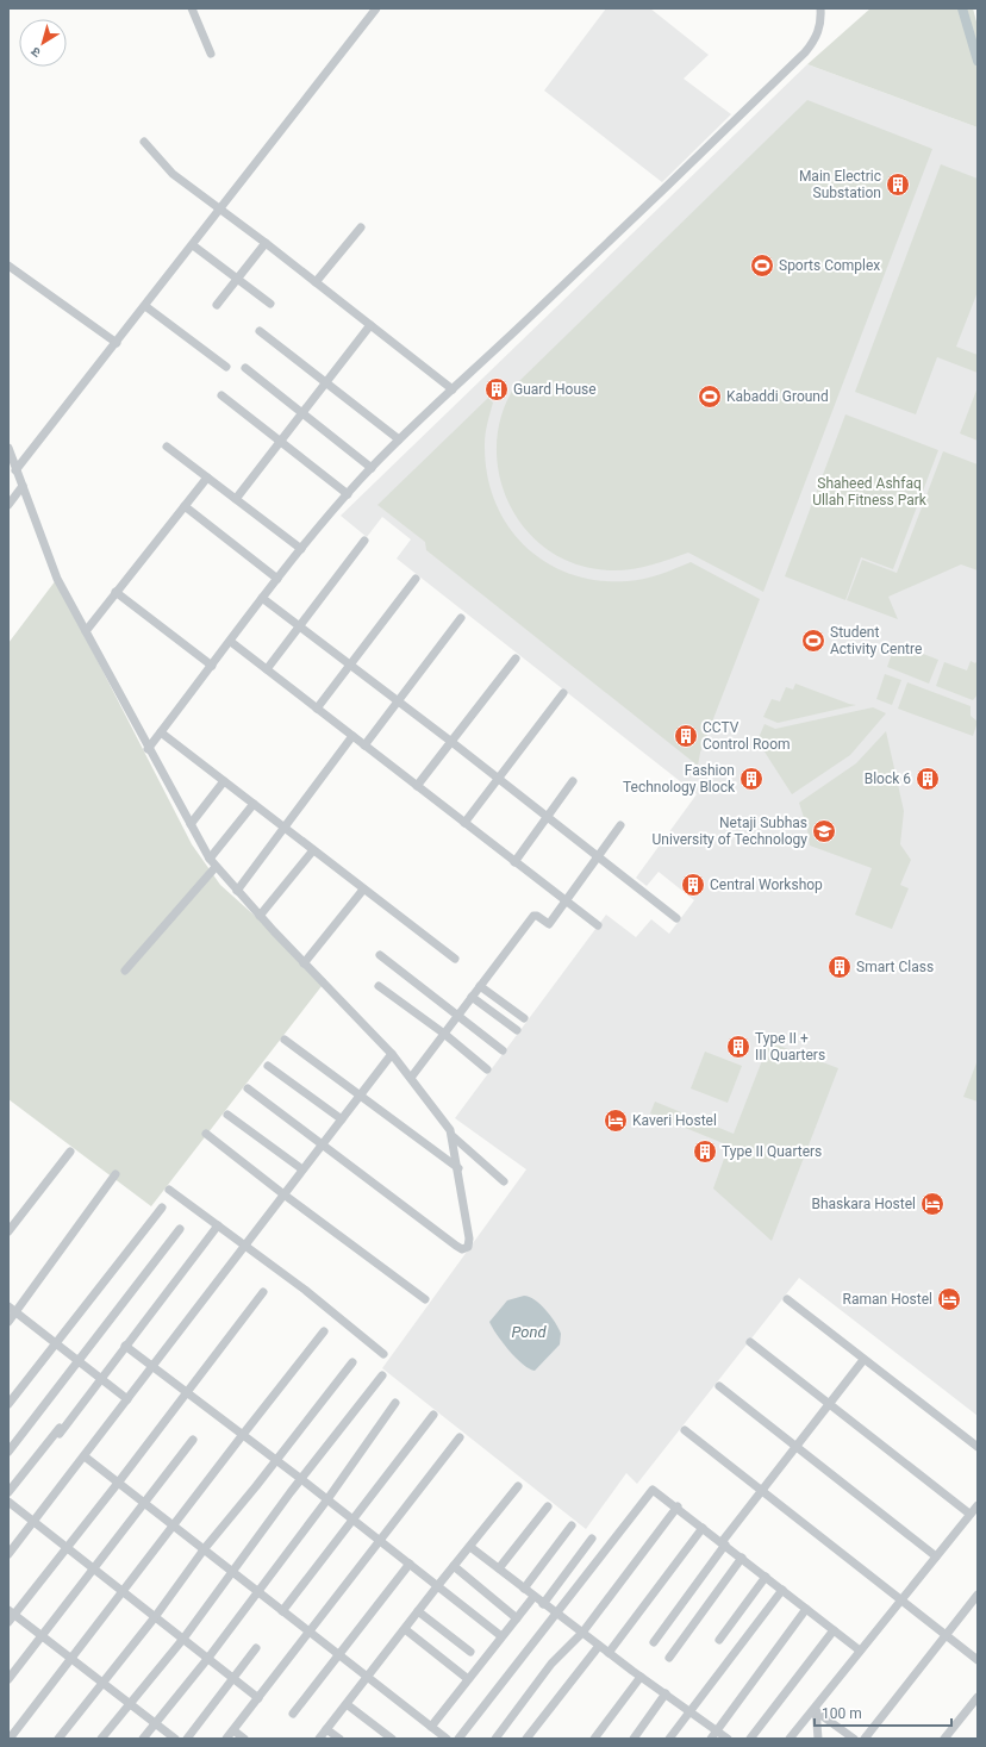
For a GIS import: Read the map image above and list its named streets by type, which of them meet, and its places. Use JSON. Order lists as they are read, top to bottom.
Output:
{
  "water": ["Pond"],
  "parks": ["Shaheed Ashfaq Ullah Fitness Park"],
  "places": {
    "building": [
      "Main Electric Substation",
      "Guard House",
      "CCTV Control Room",
      "Fashion Technology Block",
      "Block 6",
      "Central Workshop",
      "Smart Class",
      "Type II + III Quarters",
      "Type II Quarters"
    ],
    "sports": ["Sports Complex", "Kabaddi Ground", "Student Activity Centre"],
    "school or university": ["Netaji Subhas University of Technology"],
    "hotel": ["Kaveri Hostel", "Bhaskara Hostel", "Raman Hostel"]
  },
  "scale_bar": "100 m",
  "north": "bottom left"
}
